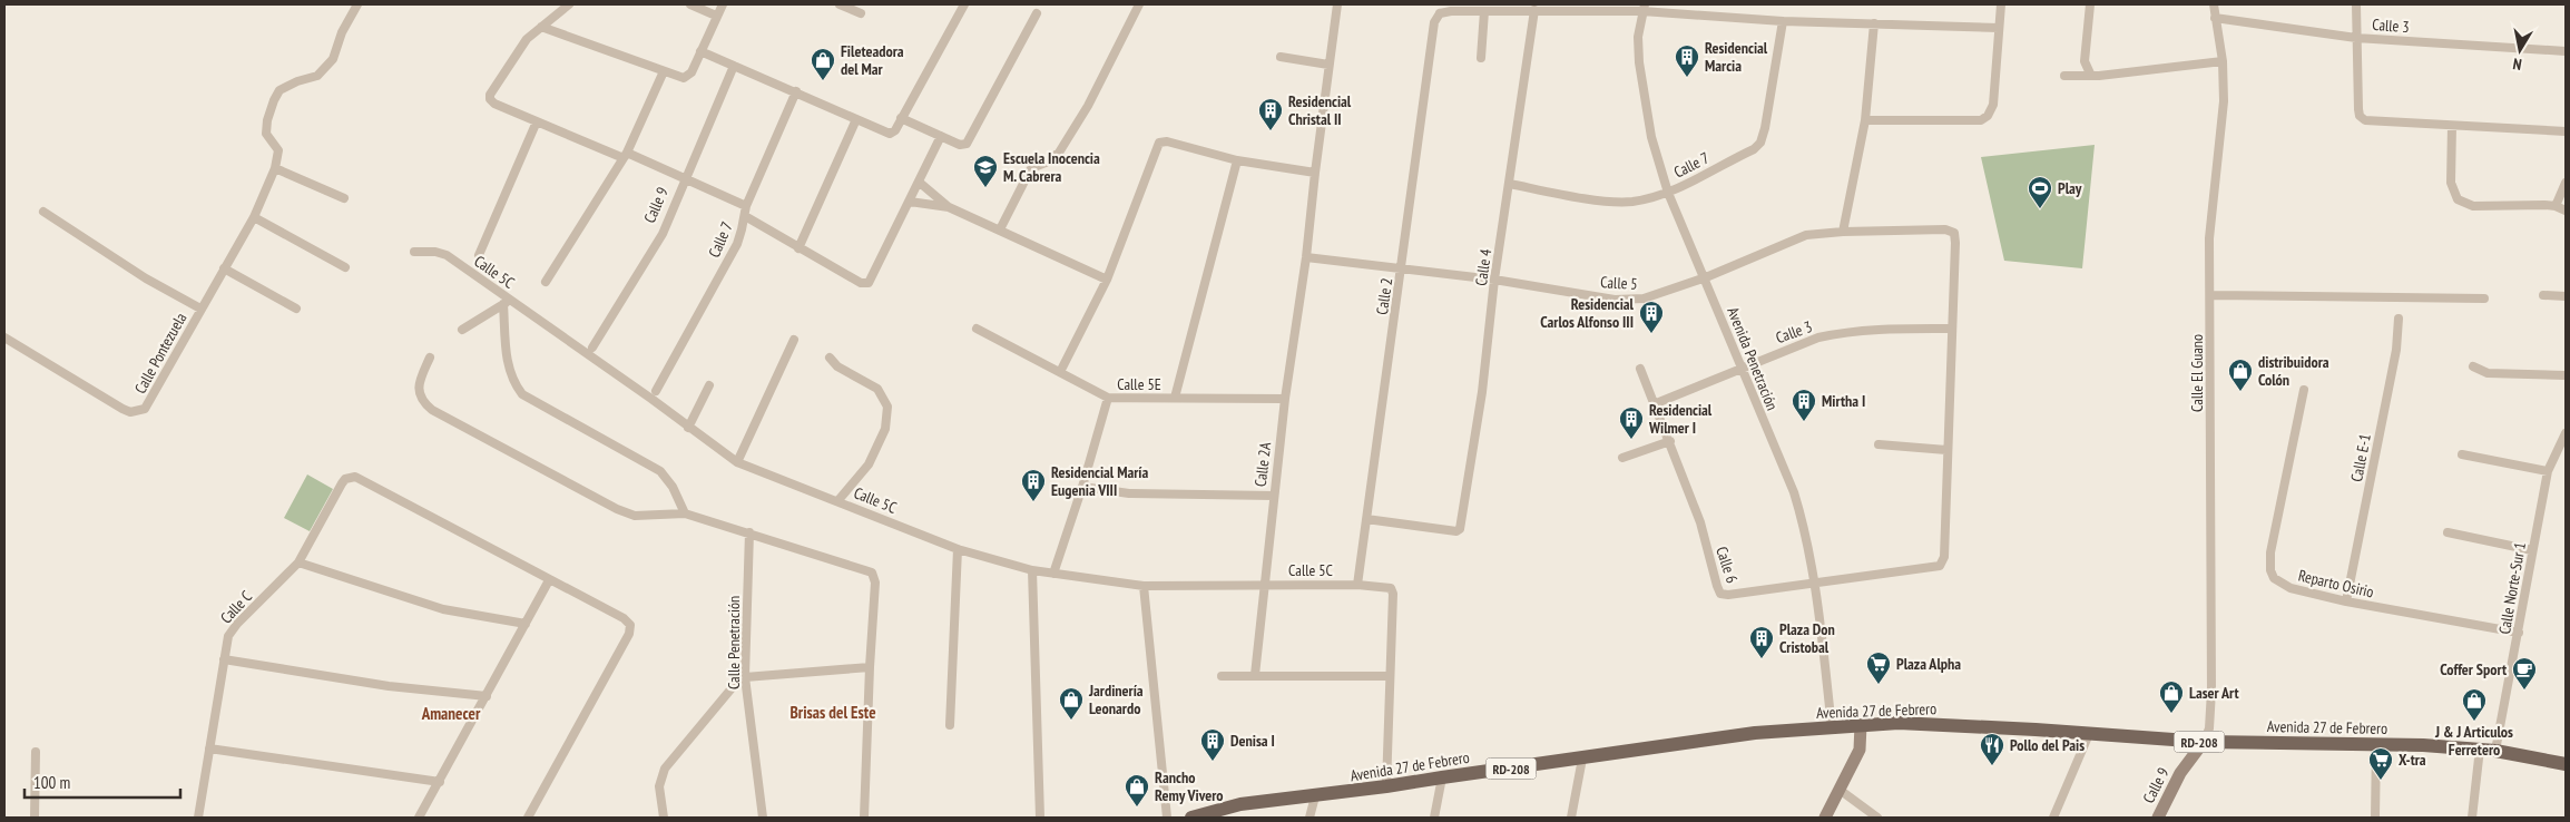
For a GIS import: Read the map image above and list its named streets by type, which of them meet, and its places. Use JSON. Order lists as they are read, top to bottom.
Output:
{
  "streets": {
    "main road": ["Calle 9", "Avenida 27 de Febrero", "RD-208"],
    "street": [
      "Calle 3",
      "Calle 7",
      "Calle 4",
      "Calle 5C",
      "Calle 5",
      "Calle 2",
      "Calle Pontezuela",
      "Avenida Penetración",
      "Calle El Guano",
      "Calle 5E",
      "Calle E-1",
      "Calle 2A",
      "Calle 6",
      "Reparto Osirio",
      "Calle Norte-Sur 1",
      "Calle C",
      "Calle Penetración"
    ]
  },
  "crossings": [
    ["Calle 3", "Calle 5"],
    ["Calle 3", "Avenida Penetración"],
    ["Calle 3", "Calle El Guano"],
    ["Calle 3", "Calle 6"],
    ["Calle 7", "Calle 4"],
    ["Calle 7", "Avenida Penetración"],
    ["Calle 9", "Calle El Guano"],
    ["Calle 9", "Avenida 27 de Febrero"],
    ["Calle 4", "Calle 5"],
    ["Calle 4", "Calle 2"],
    ["Calle 5C", "Calle 2"],
    ["Calle 5C", "Calle 2A"],
    ["Calle 5", "Calle 2"],
    ["Calle 5", "Avenida Penetración"],
    ["Calle 5", "Calle 2A"],
    ["Avenida Penetración", "Calle 6"],
    ["Avenida Penetración", "Avenida 27 de Febrero"],
    ["Calle El Guano", "Avenida 27 de Febrero"],
    ["Calle 5E", "Calle 2A"],
    ["Calle E-1", "Reparto Osirio"],
    ["Reparto Osirio", "Calle Norte-Sur 1"],
    ["Calle Norte-Sur 1", "Avenida 27 de Febrero"]
  ],
  "districts": ["Brisas del Este", "Amanecer"],
  "places": {
    "building": [
      "Residencial Marcia",
      "Residencial Christal II",
      "Residencial Carlos Alfonso III",
      "Mirtha I",
      "Residencial Wilmer I",
      "Residencial María Eugenia VIII",
      "Plaza Don Cristobal",
      "Denisa I"
    ],
    "shop": [
      "Fileteadora del Mar",
      "distribuidora Colón",
      "Laser Art",
      "Jardinería Leonardo",
      "J & J Articulos Ferretero",
      "Rancho Remy Vivero"
    ],
    "school or university": ["Escuela Inocencia M. Cabrera"],
    "sports": ["Play"],
    "supermarket": ["Plaza Alpha", "X-tra"],
    "cafe": ["Coffer Sport"],
    "restaurant": ["Pollo del Pais"]
  },
  "scale_bar": "100 m",
  "north": "bottom"
}
